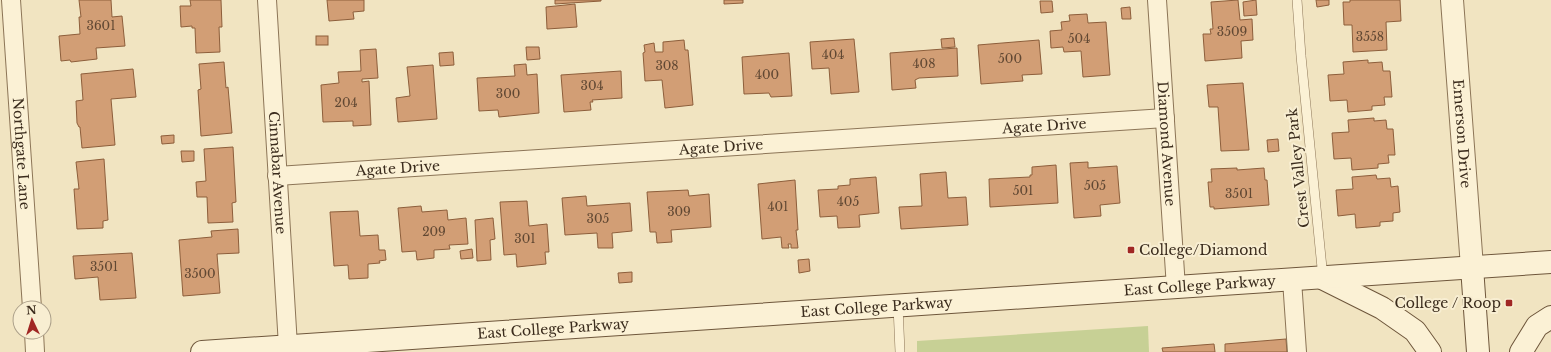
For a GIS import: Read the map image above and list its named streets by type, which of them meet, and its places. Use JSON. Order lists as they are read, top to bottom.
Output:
{
  "streets": {
    "main road": ["Emerson Drive", "East College Parkway"],
    "street": [
      "Agate Drive",
      "Diamond Avenue",
      "Northgate Lane",
      "Cinnabar Avenue"
    ],
    "lane": ["Crest Valley Park"]
  },
  "crossings": [
    ["Agate Drive", "Diamond Avenue"],
    ["Agate Drive", "Cinnabar Avenue"],
    ["Emerson Drive", "East College Parkway"],
    ["Diamond Avenue", "East College Parkway"],
    ["Crest Valley Park", "East College Parkway"],
    ["Cinnabar Avenue", "East College Parkway"]
  ],
  "places": {
    "transit": ["College/Diamond", "College / Roop"]
  },
  "house_numbers": [
    "3601",
    "3509",
    "3558",
    "504",
    "404",
    "500",
    "408",
    "308",
    "400",
    "304",
    "300",
    "204",
    "505",
    "501",
    "3501",
    "405",
    "401",
    "309",
    "305",
    "209",
    "301",
    "3501",
    "3500"
  ],
  "north": "top"
}
